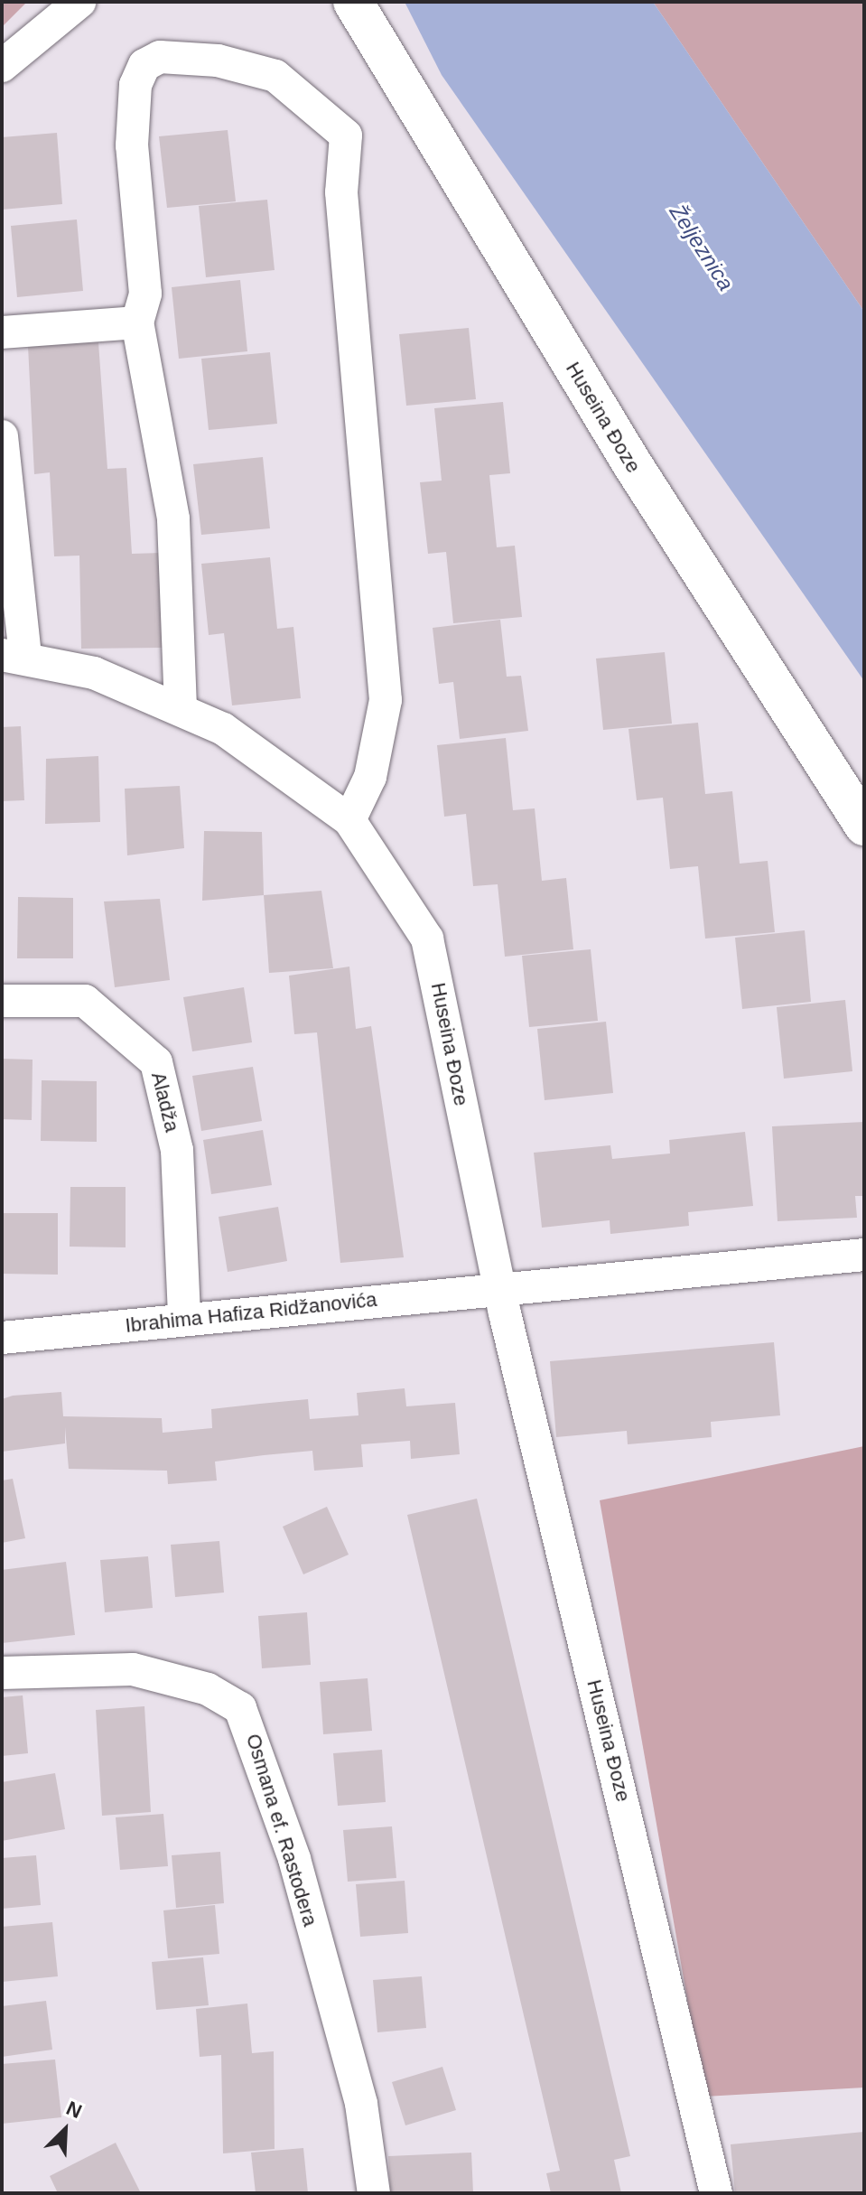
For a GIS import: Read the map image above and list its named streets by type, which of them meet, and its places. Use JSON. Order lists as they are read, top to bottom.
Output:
{
  "streets": {
    "street": [
      "Huseina Đoze",
      "Aladža",
      "Ibrahima Hafiza Ridžanovića",
      "Osmana ef. Rastodera"
    ]
  },
  "crossings": [
    ["Huseina Đoze", "Ibrahima Hafiza Ridžanovića"],
    ["Aladža", "Ibrahima Hafiza Ridžanovića"]
  ],
  "water": ["Željeznica"],
  "north": "top right"
}
